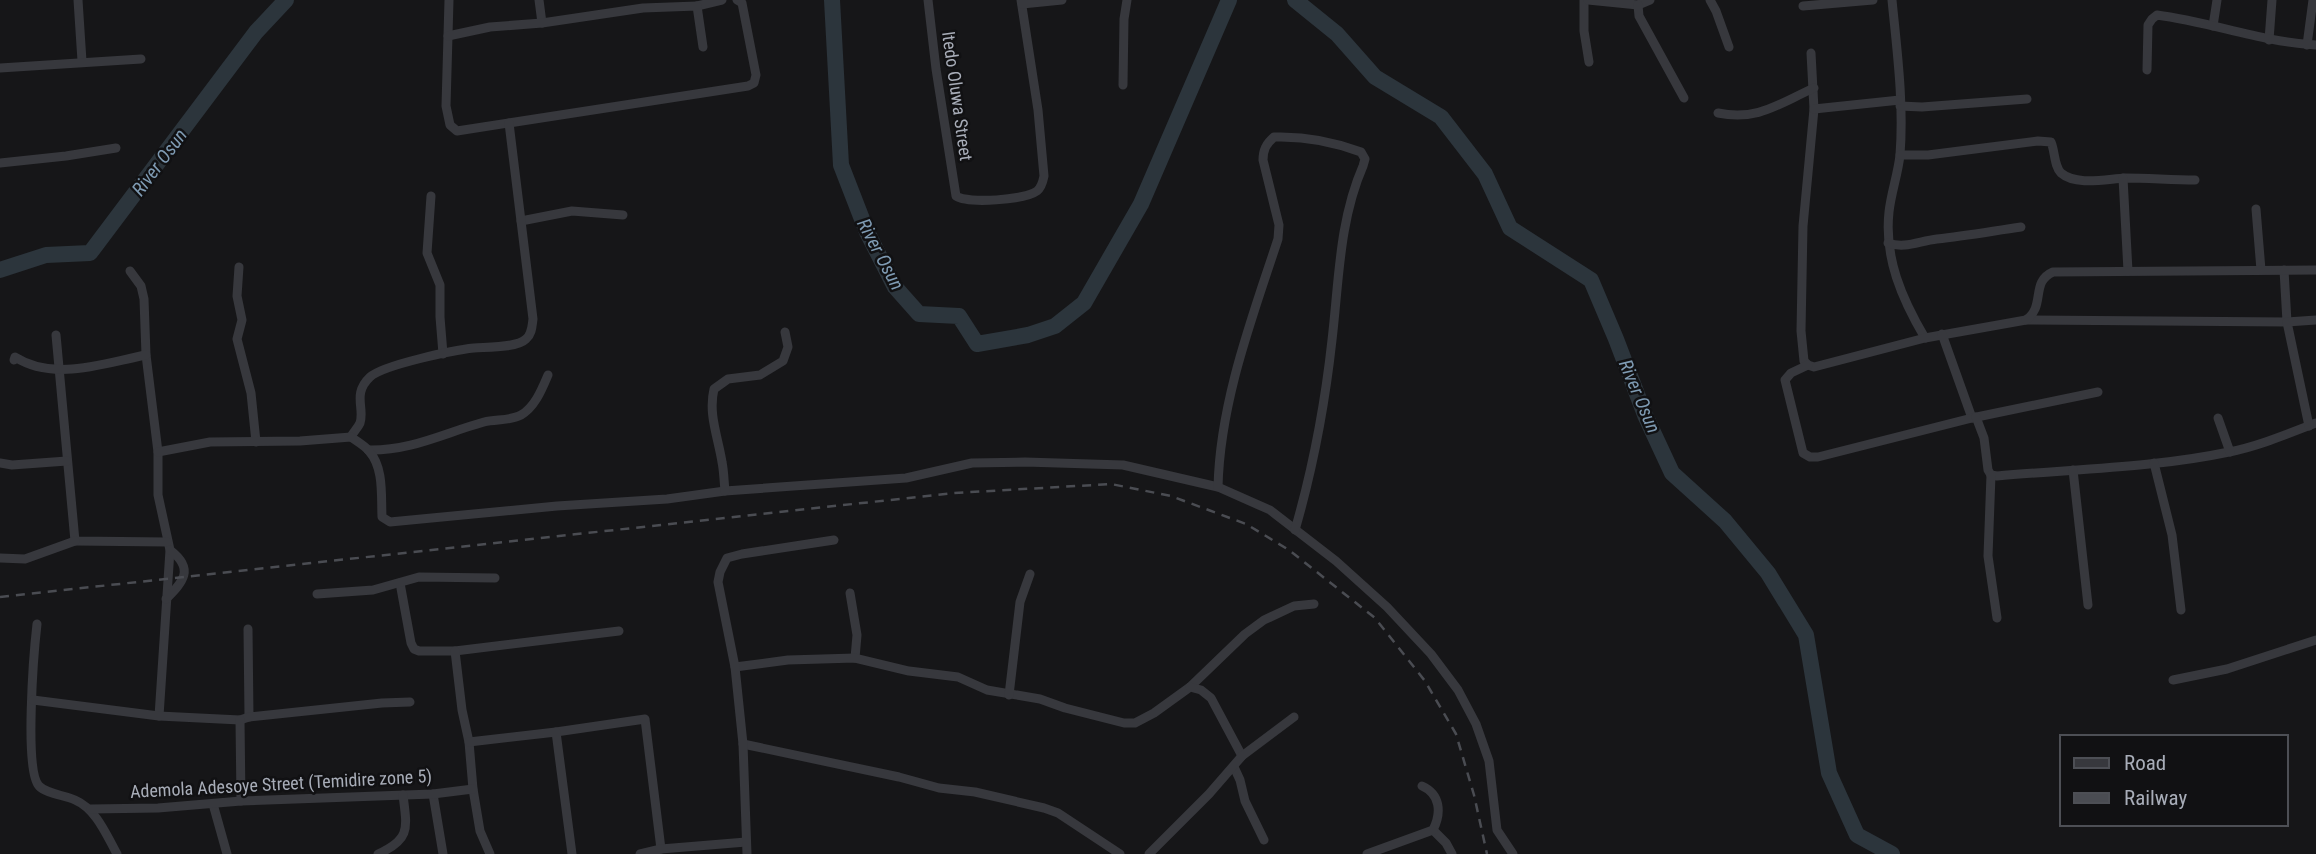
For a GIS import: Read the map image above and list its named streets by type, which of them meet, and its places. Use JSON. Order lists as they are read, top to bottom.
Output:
{
  "streets": {
    "street": ["Itedo Oluwa Street", "Ademola Adesoye Street (Temidire zone 5)"]
  },
  "water": ["River Osun"],
  "legend": ["Road", "Railway"]
}
